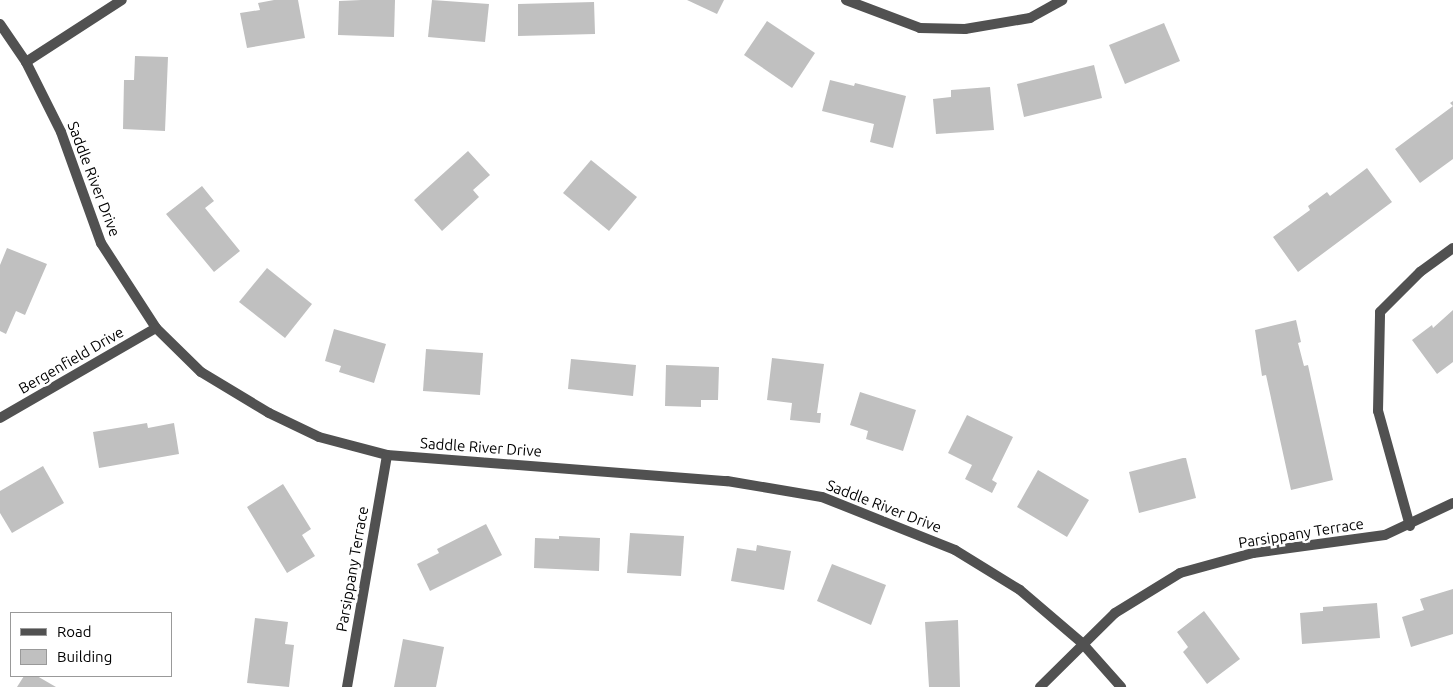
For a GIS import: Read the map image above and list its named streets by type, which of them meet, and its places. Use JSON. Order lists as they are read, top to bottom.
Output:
{
  "streets": {
    "street": ["Saddle River Drive", "Bergenfield Drive", "Parsippany Terrace"]
  },
  "crossings": [
    ["Saddle River Drive", "Bergenfield Drive"],
    ["Saddle River Drive", "Parsippany Terrace"]
  ],
  "legend": ["Road", "Building"]
}
